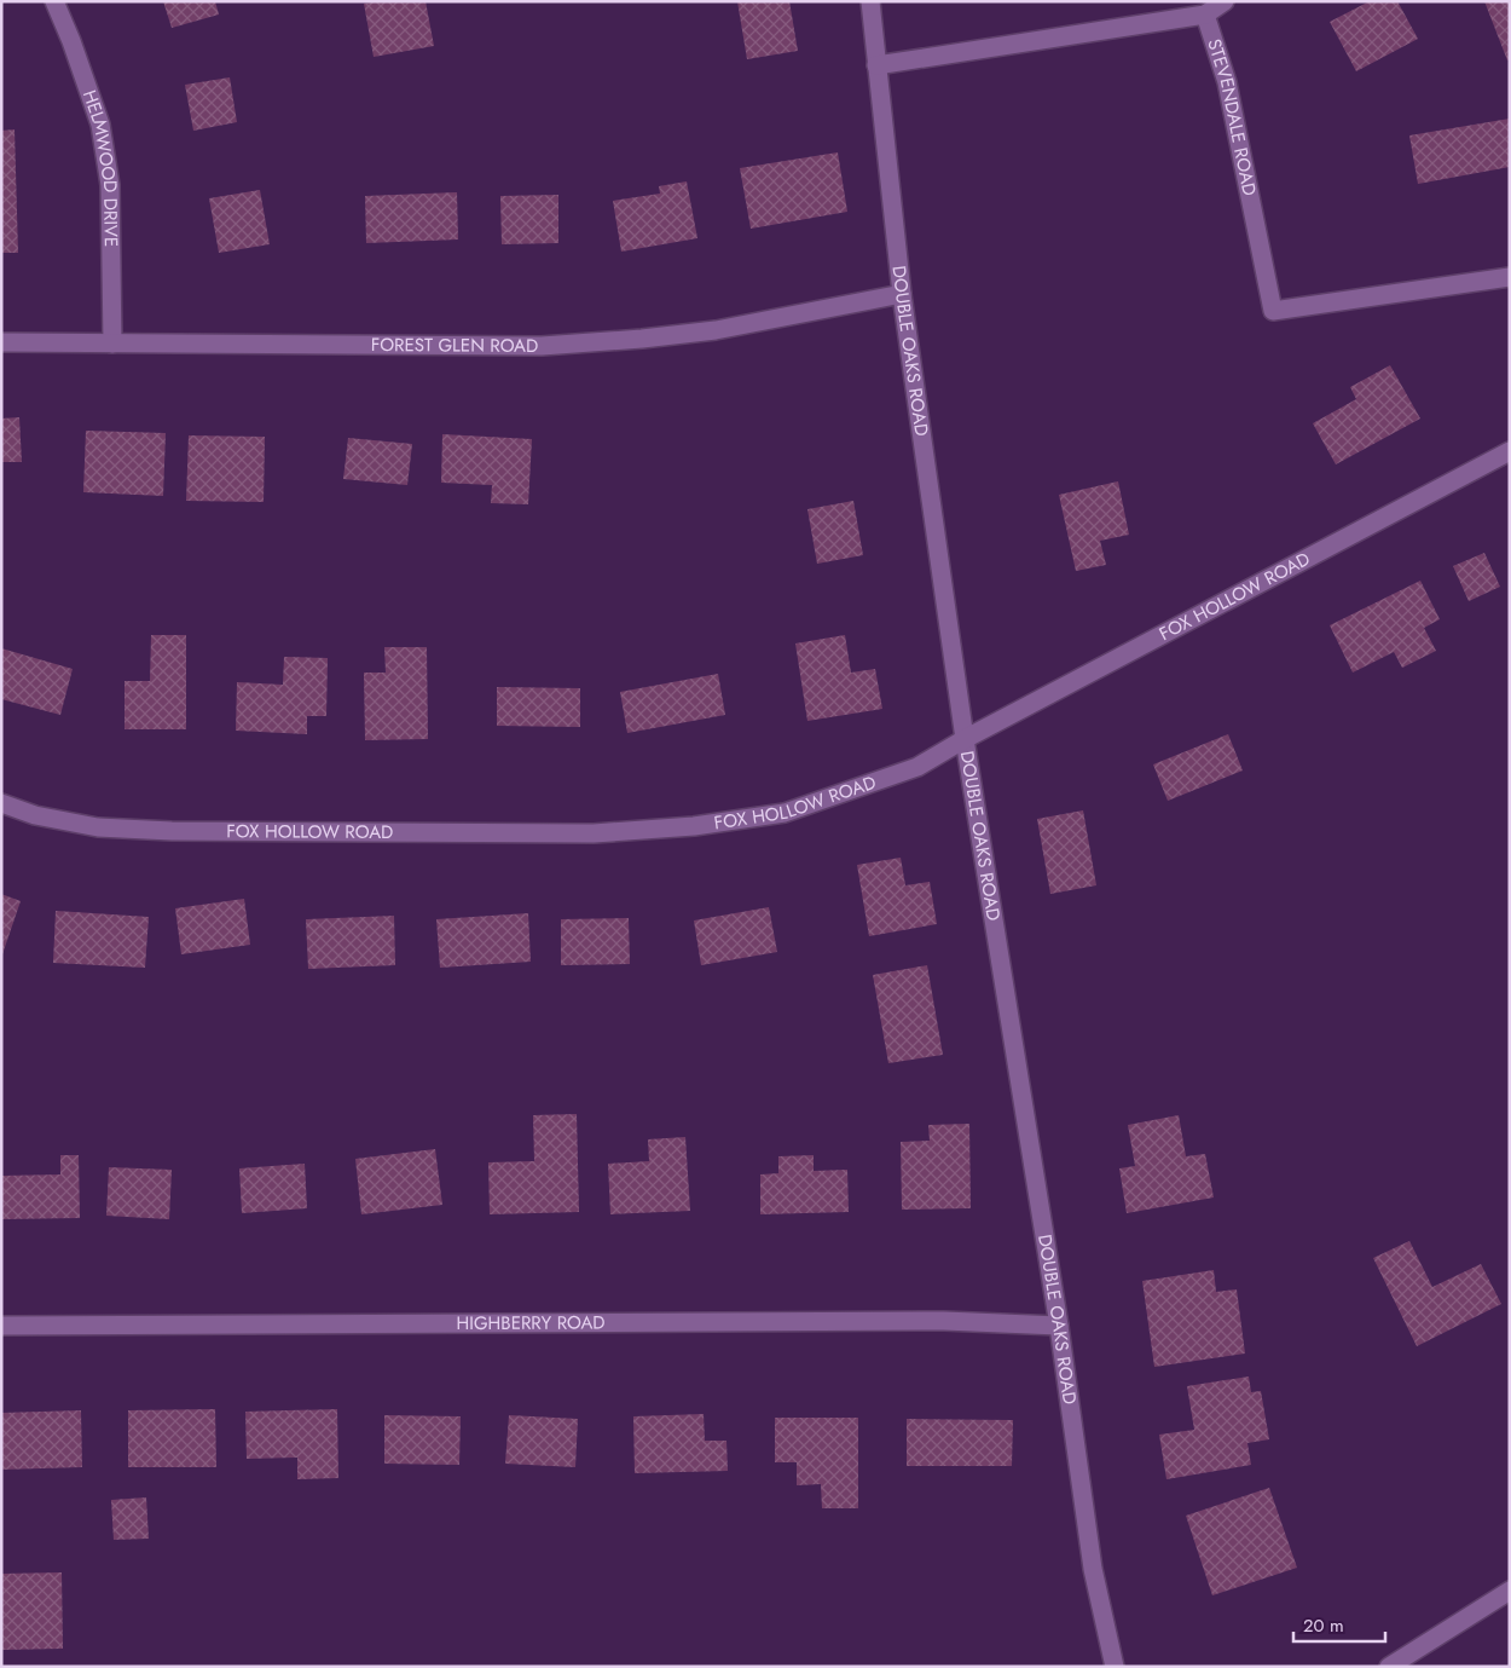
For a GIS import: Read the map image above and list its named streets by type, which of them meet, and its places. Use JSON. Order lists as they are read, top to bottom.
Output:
{
  "streets": {
    "street": [
      "STEVENDALE ROAD",
      "HELMWOOD DRIVE",
      "FOREST GLEN ROAD",
      "DOUBLE OAKS ROAD",
      "FOX HOLLOW ROAD",
      "HIGHBERRY ROAD"
    ]
  },
  "crossings": [
    ["STEVENDALE ROAD", "DOUBLE OAKS ROAD"],
    ["HELMWOOD DRIVE", "FOREST GLEN ROAD"],
    ["FOREST GLEN ROAD", "DOUBLE OAKS ROAD"],
    ["DOUBLE OAKS ROAD", "FOX HOLLOW ROAD"],
    ["DOUBLE OAKS ROAD", "HIGHBERRY ROAD"]
  ],
  "scale_bar": "20 m"
}
